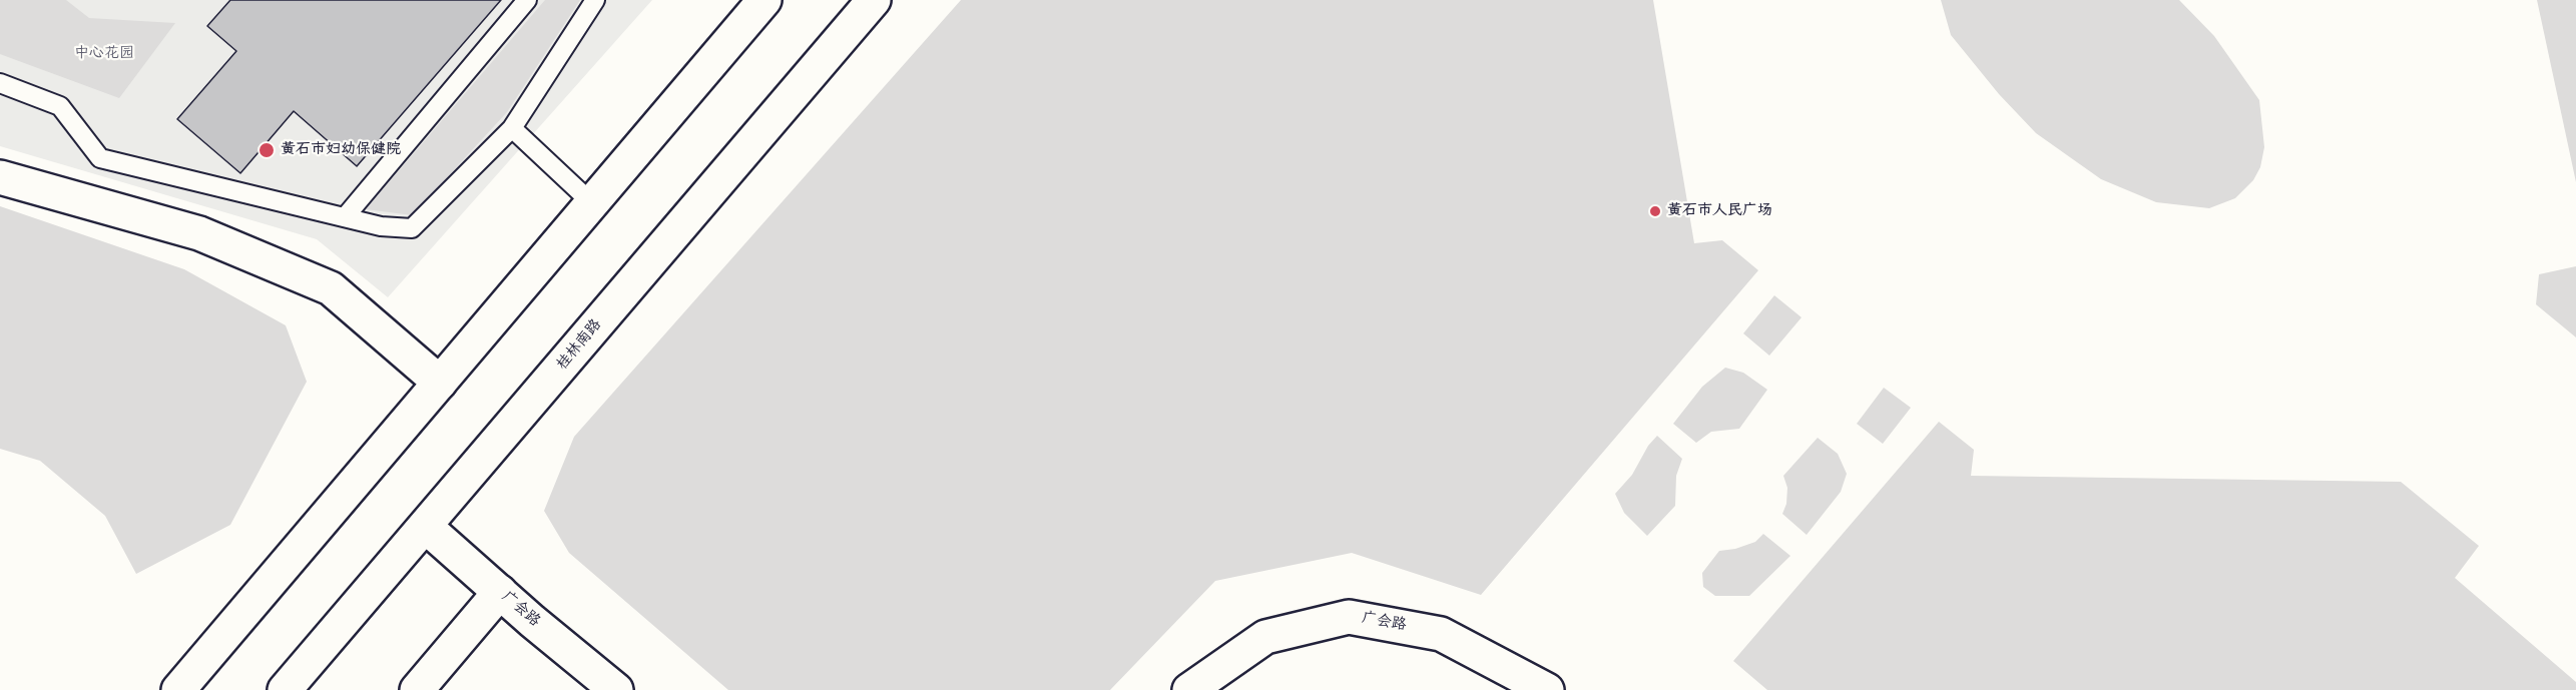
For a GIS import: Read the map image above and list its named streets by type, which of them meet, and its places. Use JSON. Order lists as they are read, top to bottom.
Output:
{
  "streets": {
    "main road": ["桂林南路", "广会路"]
  },
  "crossings": [
    ["桂林南路", "广会路"]
  ],
  "parks": ["中心花园"],
  "places": ["黄石市妇幼保健院", "黄石市人民广场"]
}
